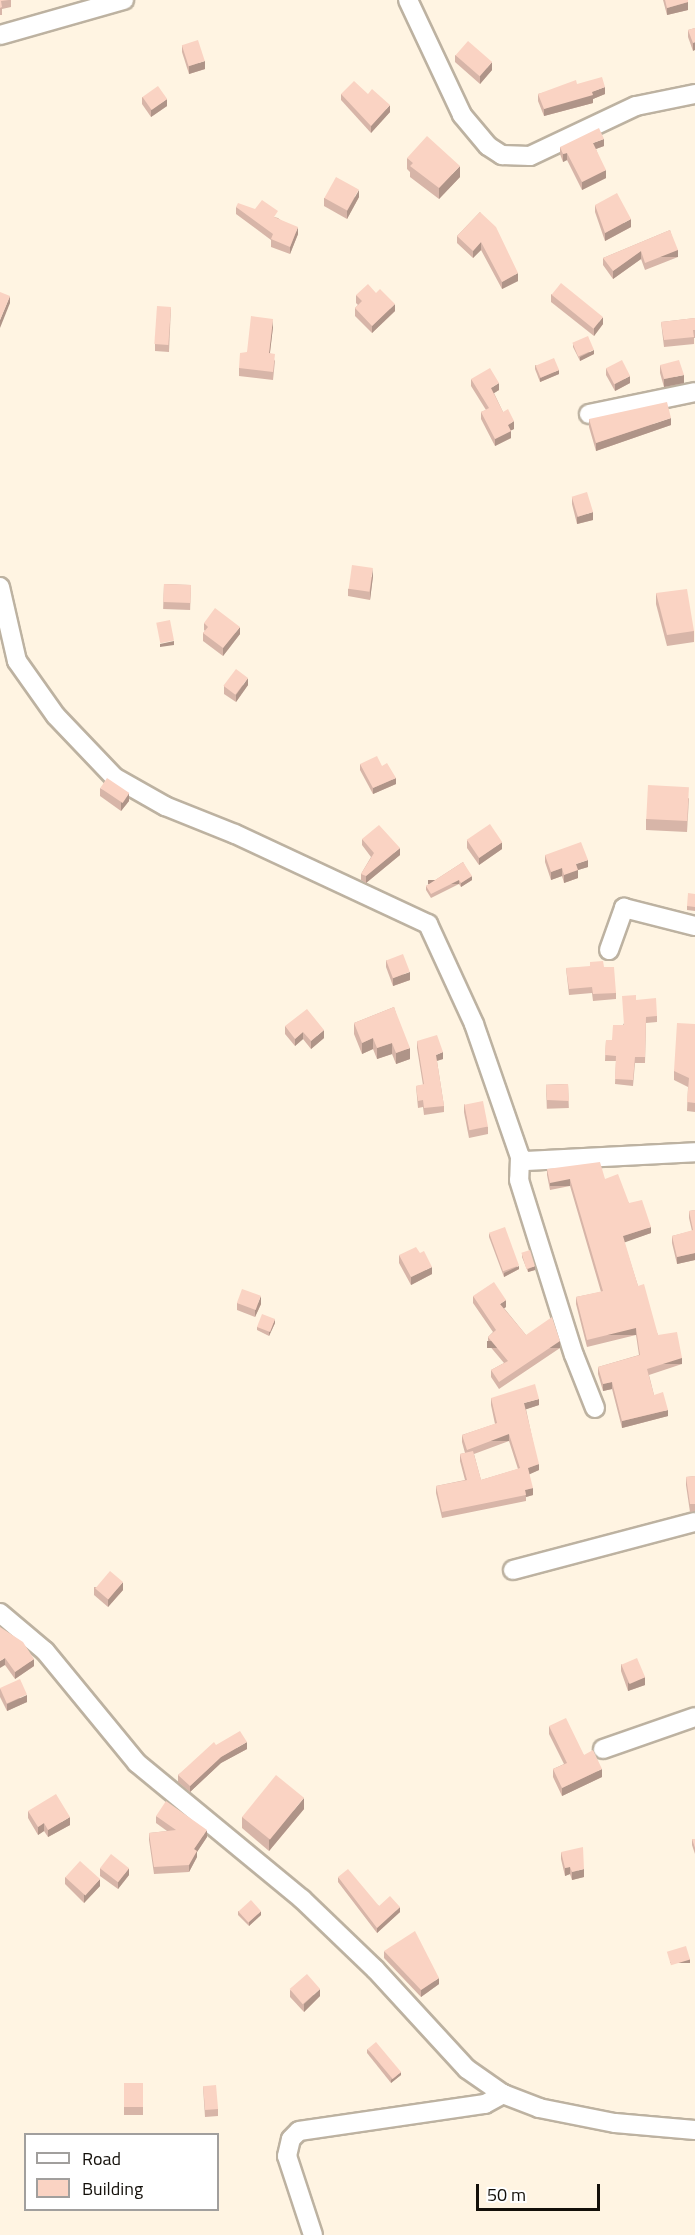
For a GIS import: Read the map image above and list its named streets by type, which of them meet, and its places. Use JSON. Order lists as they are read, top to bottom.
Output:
{
  "legend": ["Road", "Building"],
  "scale_bar": "50 m"
}
